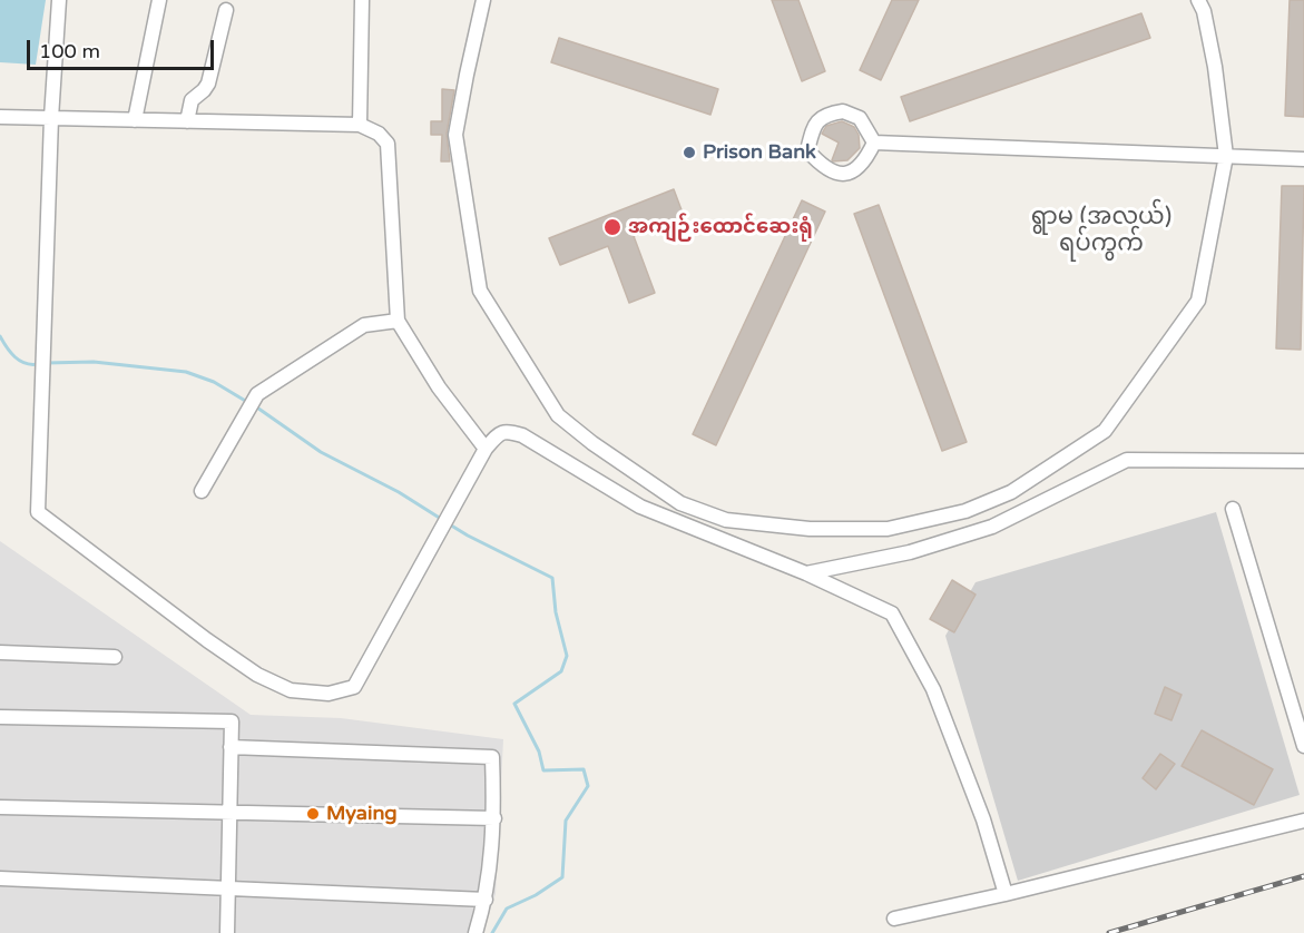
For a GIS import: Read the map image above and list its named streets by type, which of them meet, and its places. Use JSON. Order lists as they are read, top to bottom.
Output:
{
  "districts": ["ရွာမ (အလယ်) ရပ်ကွက်"],
  "places": ["Prison Bank", "အကျဉ်းထောင်ဆေးရုံ", "Myaing"],
  "scale_bar": "100 m"
}
